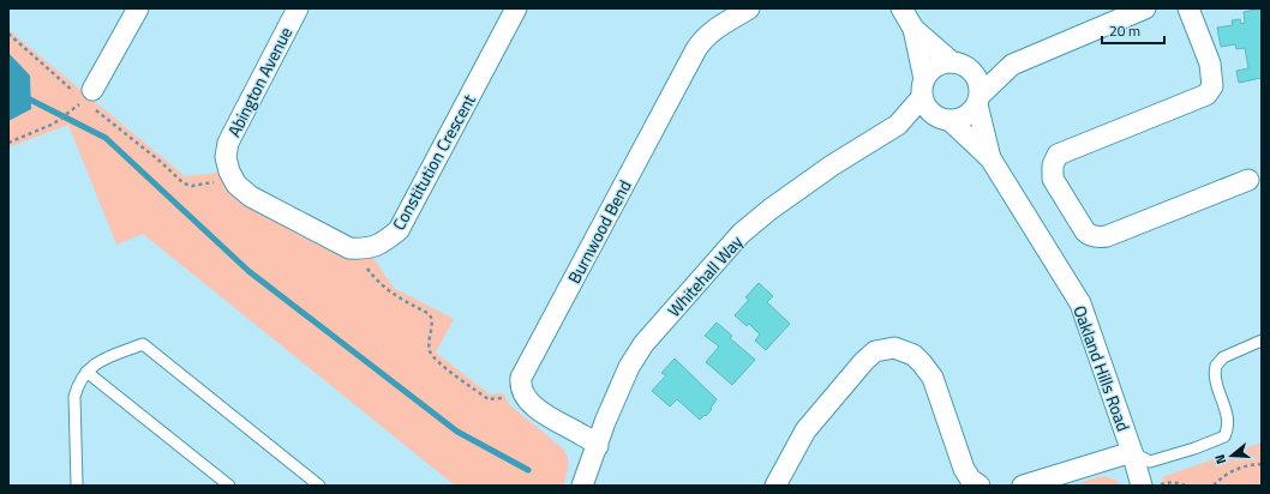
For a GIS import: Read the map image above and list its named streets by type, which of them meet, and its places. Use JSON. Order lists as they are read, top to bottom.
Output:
{
  "streets": {
    "street": [
      "Abington Avenue",
      "Constitution Crescent",
      "Burnwood Bend",
      "Whitehall Way",
      "Oakland Hills Road"
    ]
  },
  "crossings": [
    ["Abington Avenue", "Constitution Crescent"],
    ["Burnwood Bend", "Whitehall Way"],
    ["Whitehall Way", "Oakland Hills Road"]
  ],
  "scale_bar": "20 m",
  "north": "left"
}
